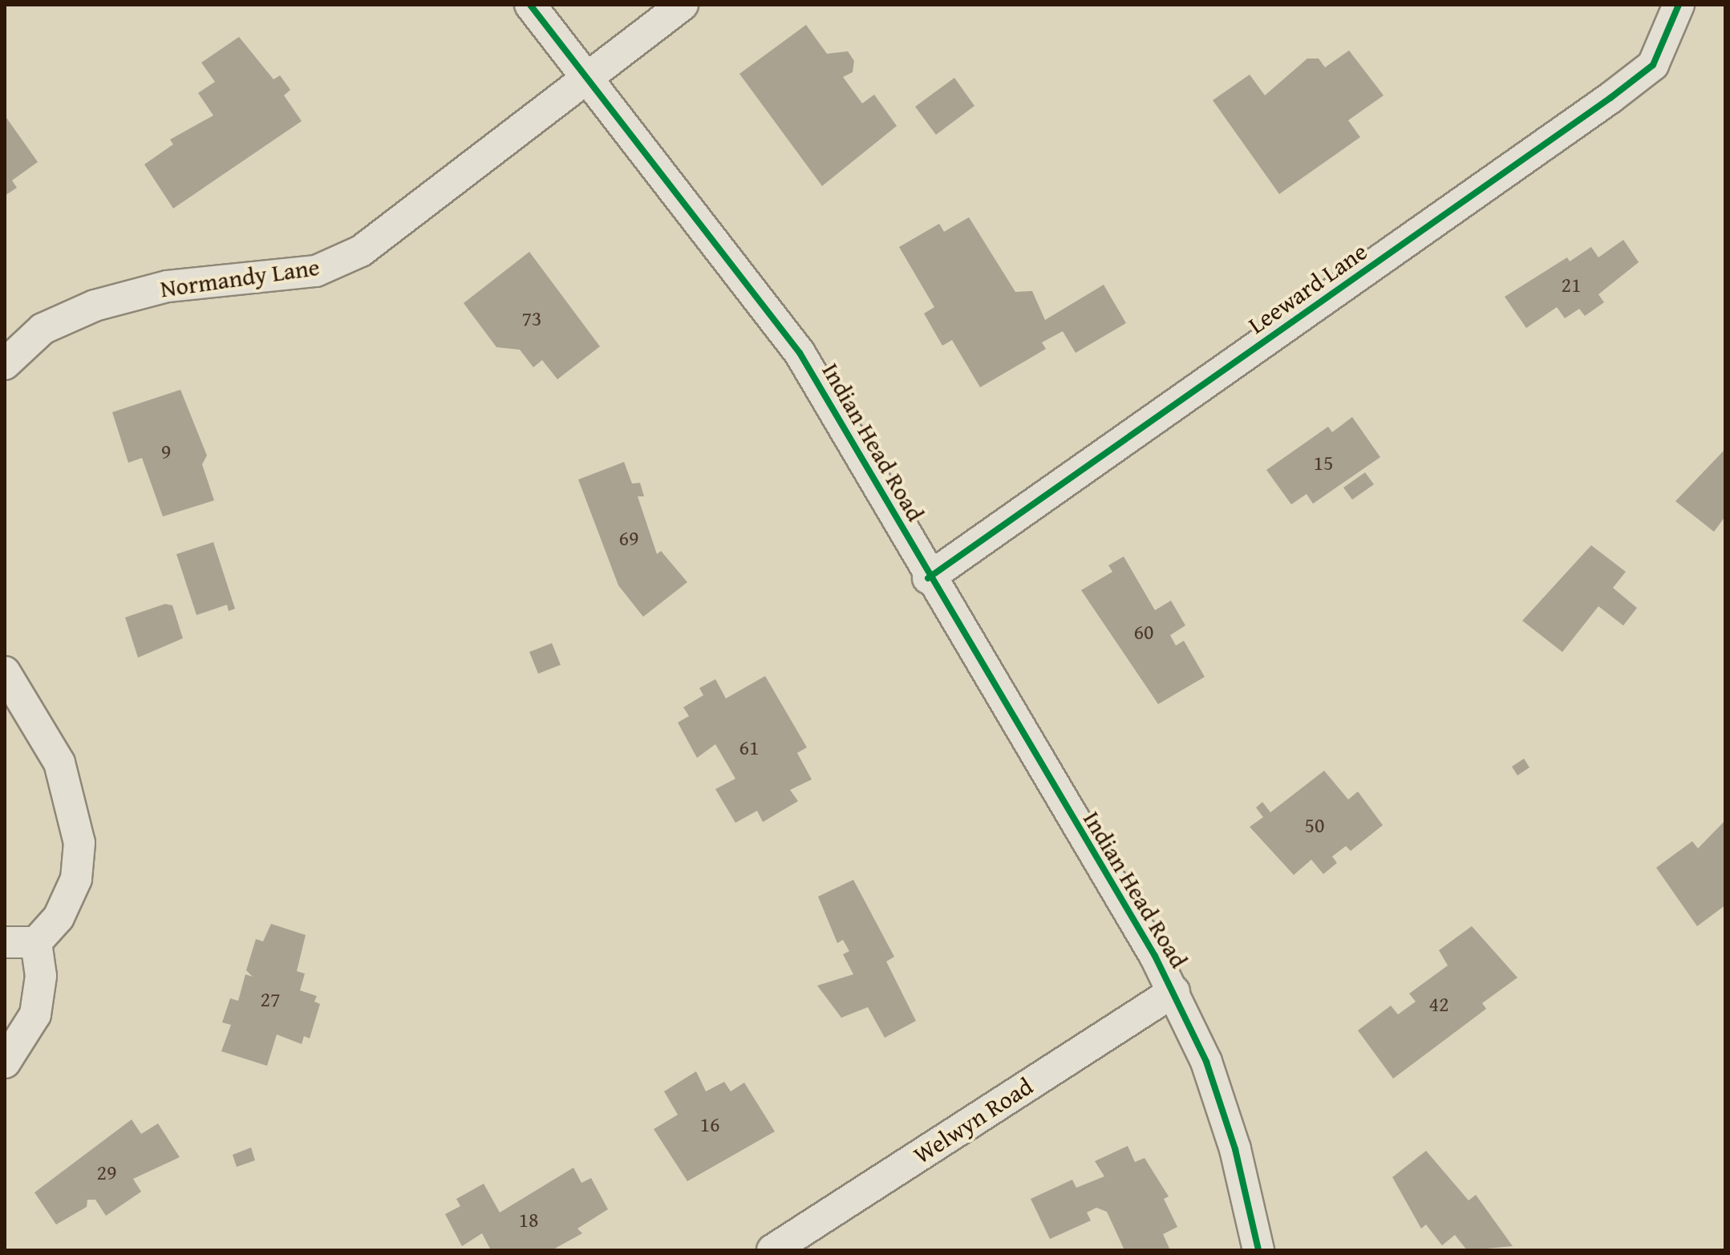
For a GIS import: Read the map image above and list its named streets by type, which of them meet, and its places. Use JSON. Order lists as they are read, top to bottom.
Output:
{
  "streets": {
    "street": [
      "Normandy Lane",
      "Leeward Lane",
      "Indian Head Road",
      "Welwyn Road"
    ]
  },
  "crossings": [
    ["Normandy Lane", "Indian Head Road"],
    ["Leeward Lane", "Indian Head Road"],
    ["Indian Head Road", "Welwyn Road"]
  ],
  "house_numbers": [
    "21",
    "73",
    "9",
    "15",
    "69",
    "60",
    "61",
    "50",
    "27",
    "42",
    "16",
    "29",
    "18"
  ]
}
